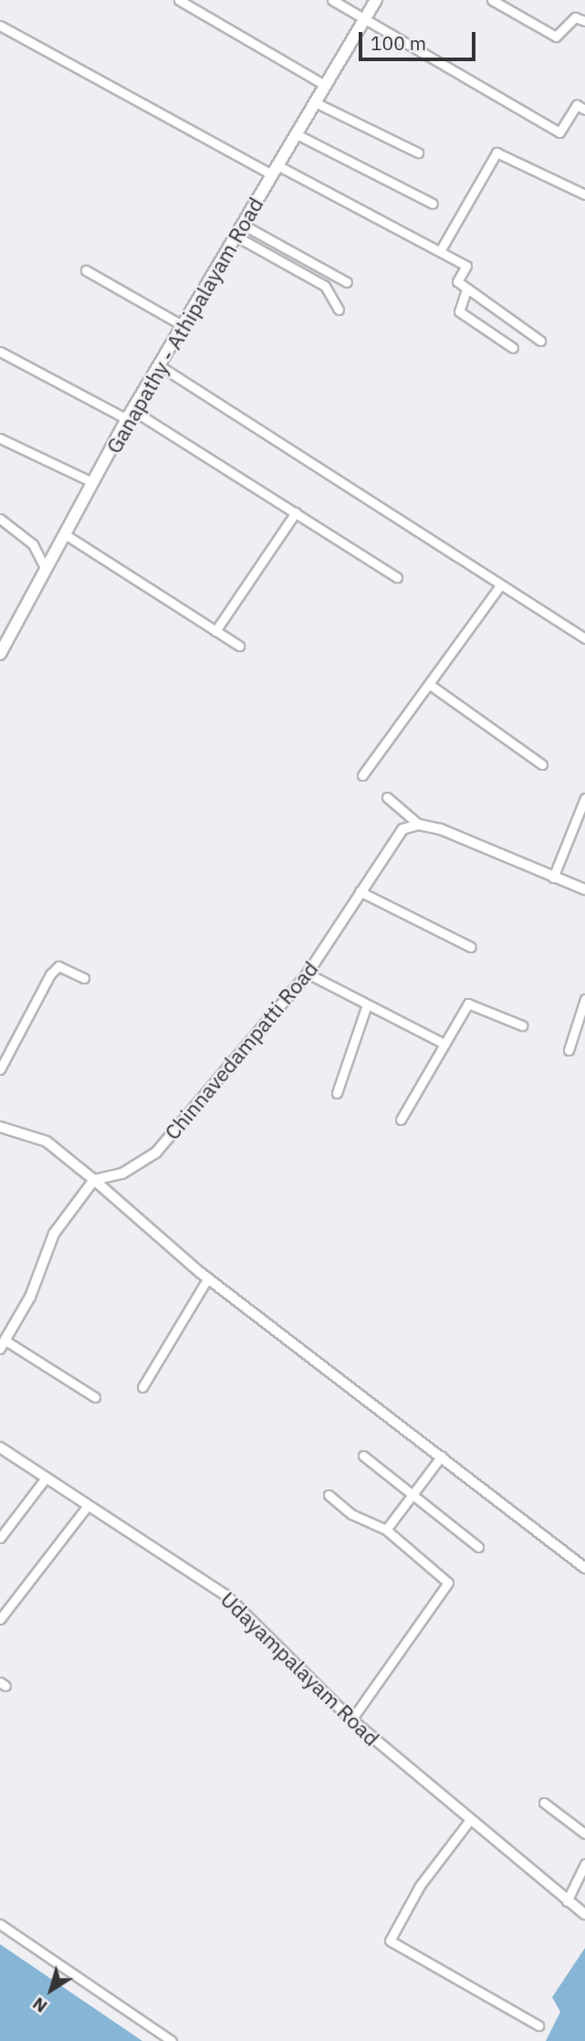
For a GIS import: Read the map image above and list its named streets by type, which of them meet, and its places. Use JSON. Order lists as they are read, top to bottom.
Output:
{
  "streets": {
    "main road": ["Ganapathy - Athipalayam Road"],
    "street": ["Chinnavedampatti Road", "Udayampalayam Road"]
  },
  "scale_bar": "100 m",
  "north": "bottom left"
}
